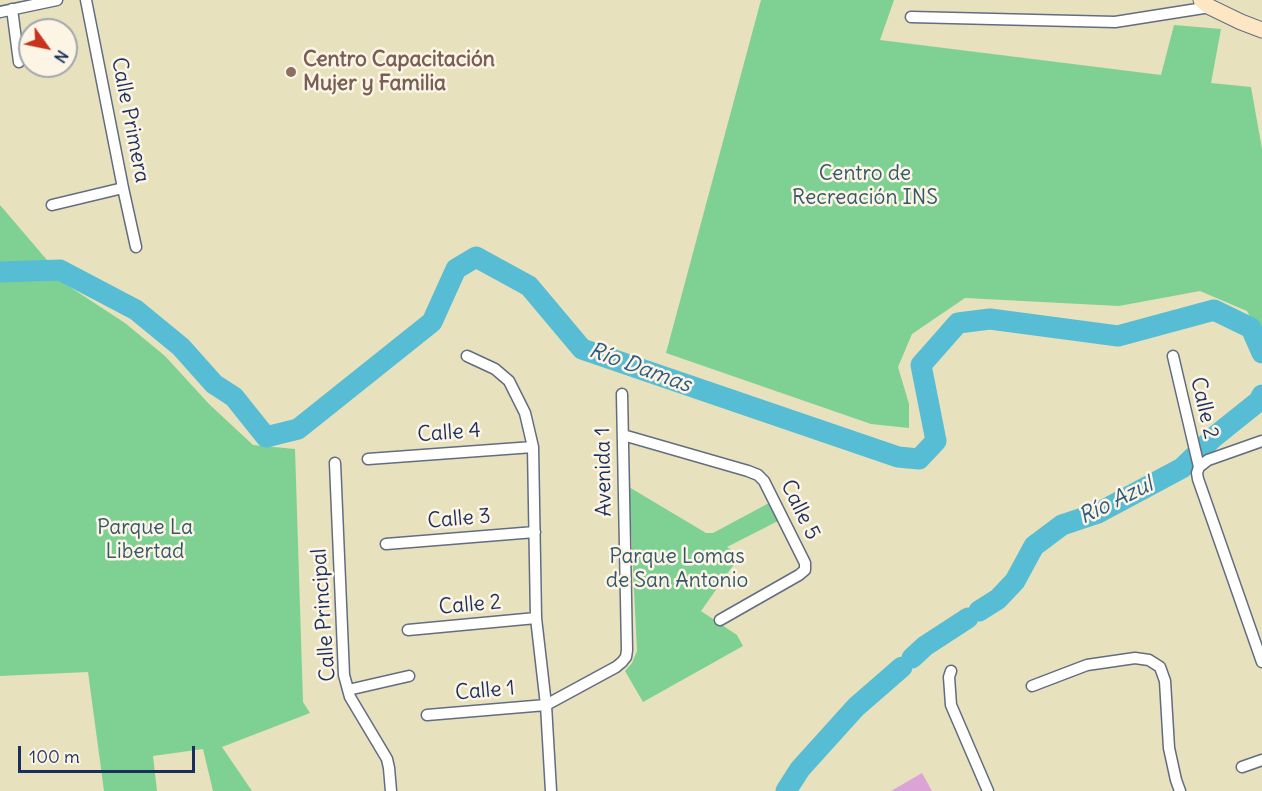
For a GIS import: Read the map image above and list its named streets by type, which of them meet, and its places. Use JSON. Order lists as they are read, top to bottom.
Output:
{
  "streets": {
    "street": [
      "Calle Primera",
      "Calle 2",
      "Calle 4",
      "Avenida 1",
      "Calle 5",
      "Calle 3",
      "Calle Principal",
      "Calle 1"
    ]
  },
  "crossings": [
    ["Avenida 1", "Calle 5"],
    ["Avenida 1", "Calle 1"]
  ],
  "water": ["Río Damas", "Río Azul"],
  "parks": ["Centro de Recreación INS", "Parque La Libertad", "Parque Lomas de San Antonio"],
  "places": ["Centro Capacitación Mujer y Familia"],
  "scale_bar": "100 m",
  "north": "bottom right"
}
